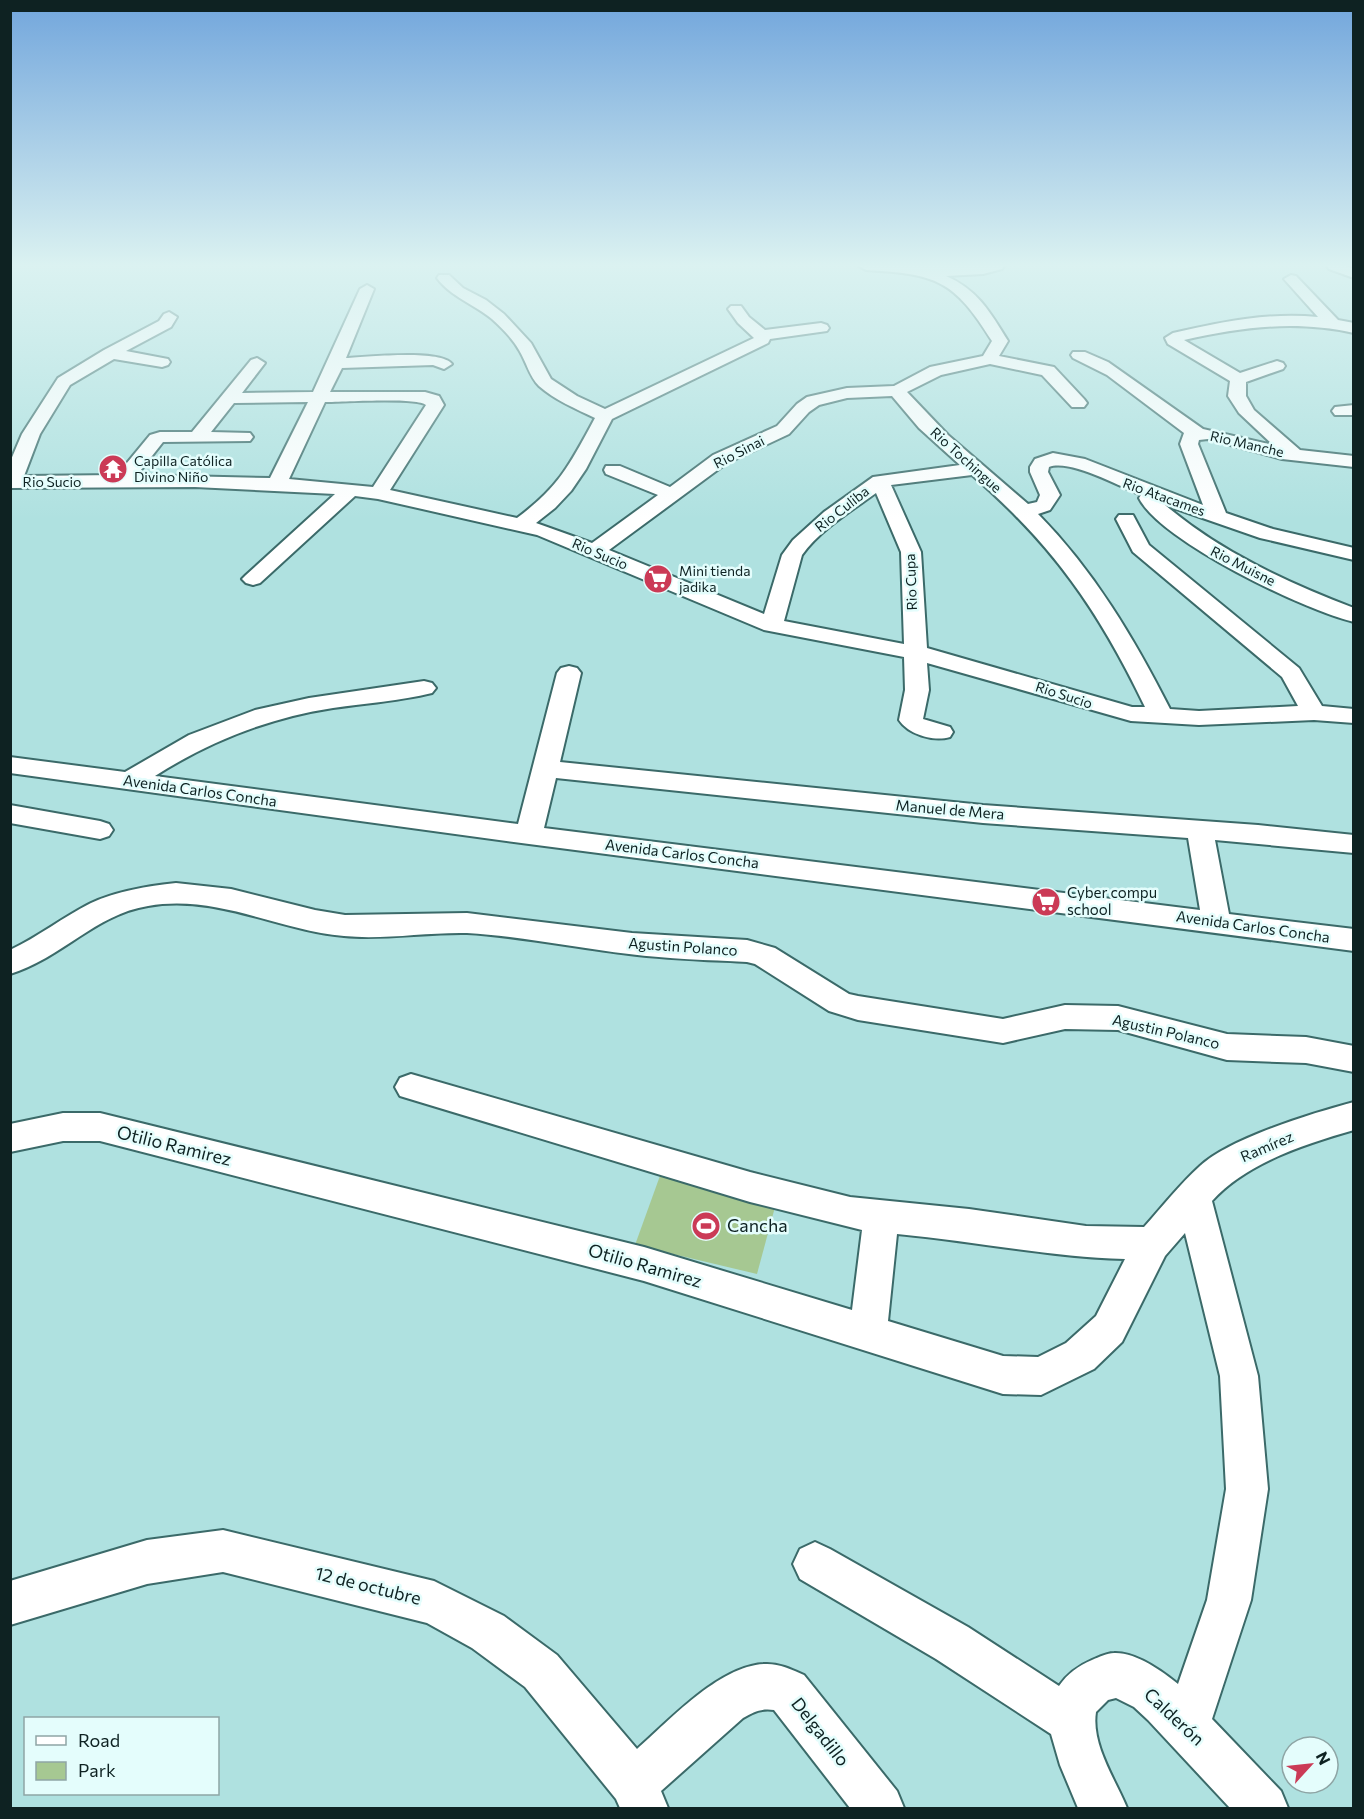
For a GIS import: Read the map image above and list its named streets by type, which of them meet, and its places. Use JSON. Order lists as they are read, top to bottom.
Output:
{
  "streets": {
    "street": [
      "Rio Manche",
      "Rio Sinai",
      "Rio Tochingue",
      "Rio Sucio",
      "Rio Atacames",
      "Rio Culiba",
      "Rio Muisne",
      "Rio Cupa",
      "Avenida Carlos Concha",
      "Manuel de Mera",
      "Agustin Polanco",
      "Otilio Ramirez",
      "Ramírez",
      "12 de octubre",
      "Calderón",
      "Delgadillo"
    ]
  },
  "crossings": [
    ["Rio Manche", "Rio Atacames"],
    ["Rio Sinai", "Rio Tochingue"],
    ["Rio Sinai", "Rio Sucio"],
    ["Rio Tochingue", "Rio Sucio"],
    ["Rio Tochingue", "Rio Atacames"],
    ["Rio Tochingue", "Rio Culiba"],
    ["Rio Sucio", "Rio Culiba"],
    ["Rio Sucio", "Rio Cupa"],
    ["Rio Atacames", "Rio Muisne"],
    ["Rio Culiba", "Rio Cupa"],
    ["Otilio Ramirez", "Ramírez"],
    ["12 de octubre", "Delgadillo"]
  ],
  "places": {
    "temple": ["Capilla Católica Divino Niño"],
    "supermarket": ["Mini tienda jadika", "Cyber compu school"],
    "sports": ["Cancha"]
  },
  "legend": ["Road", "Park"],
  "north": "top right"
}
